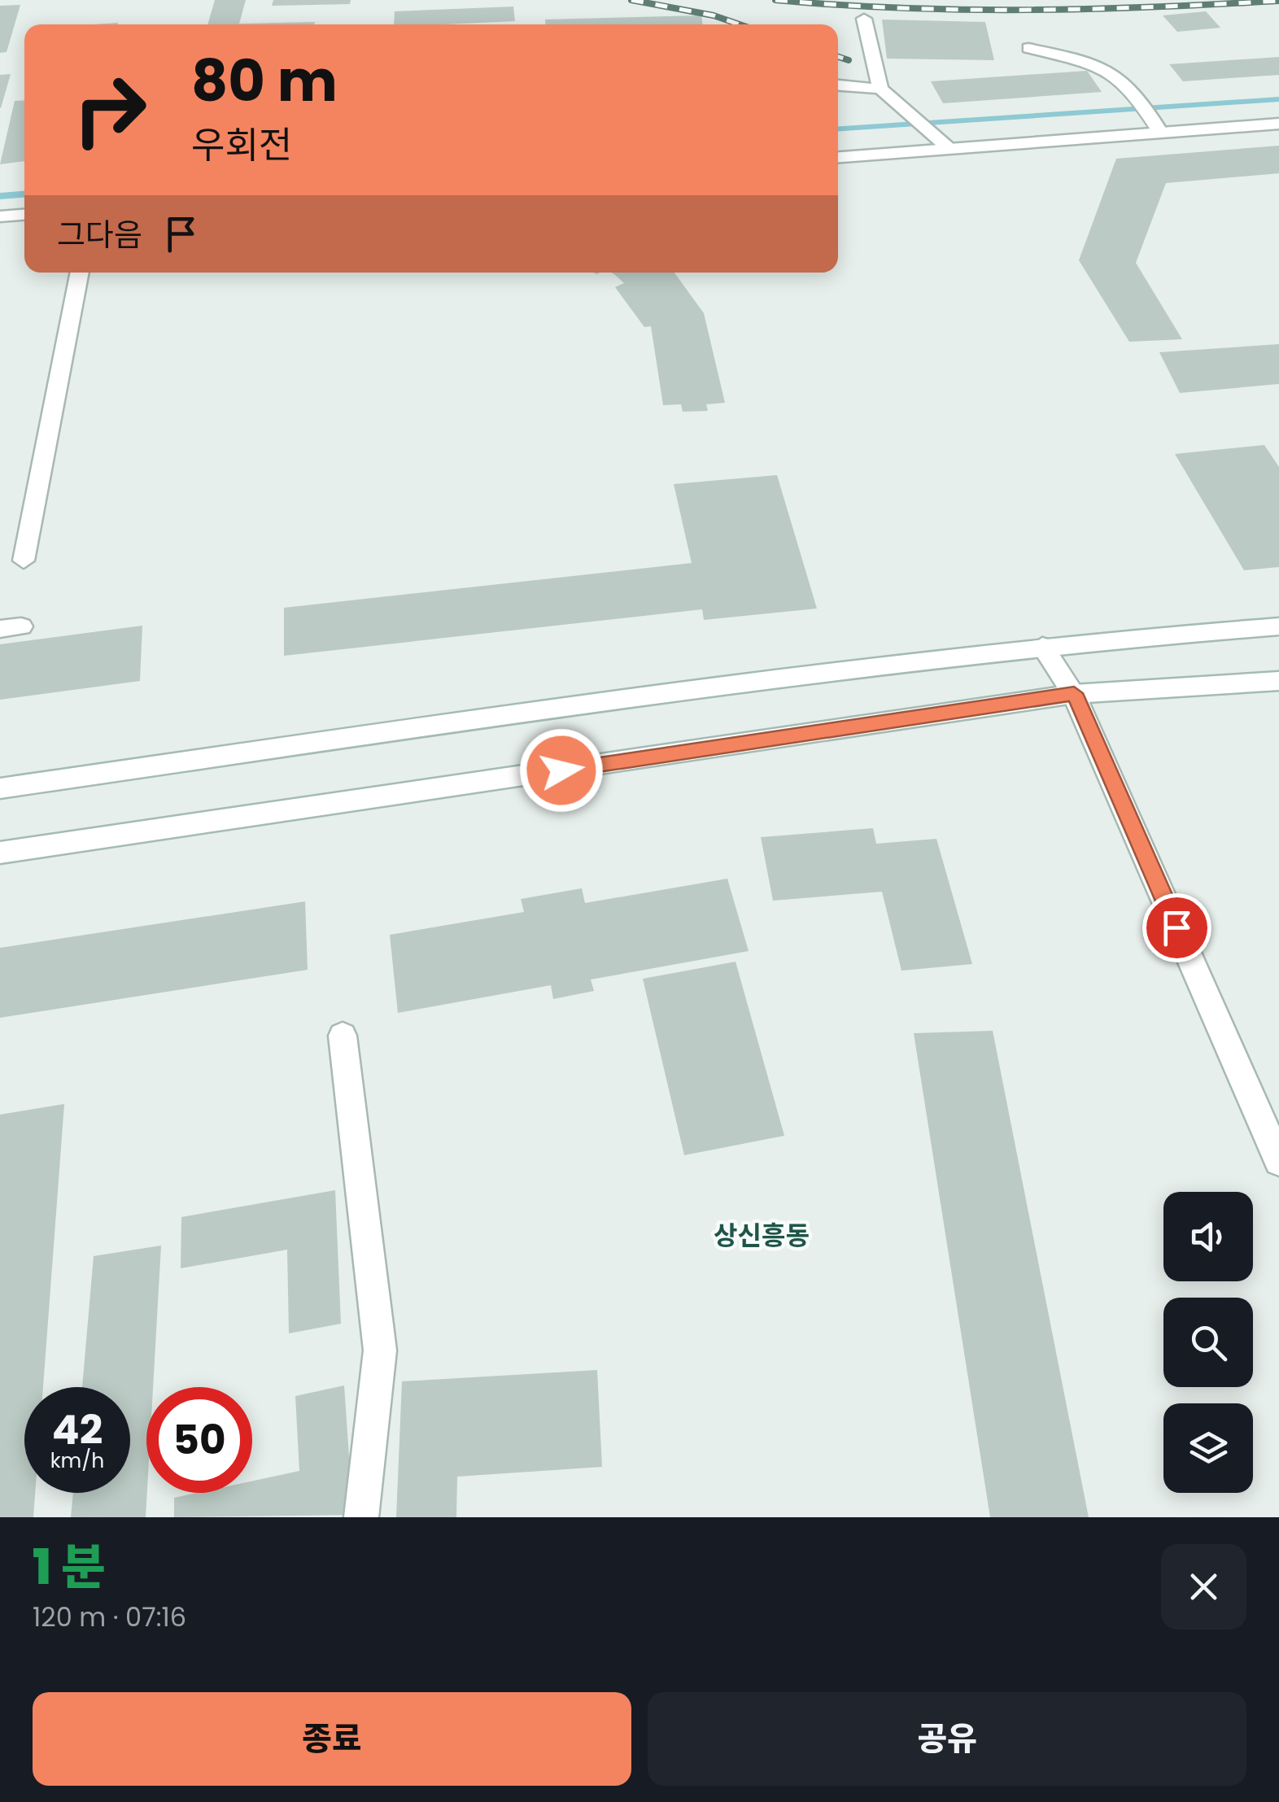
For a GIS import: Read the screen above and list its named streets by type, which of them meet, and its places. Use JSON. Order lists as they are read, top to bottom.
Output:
{
  "districts": ["상신흥동"],
  "page": {
    "turn": ["80 m", "우회전"],
    "then": "그다음",
    "speed": "42 km/h",
    "limit": "50",
    "heading": ["1 분", "120 m · 07:16"],
    "buttons": ["종료", "공유"]
  }
}
